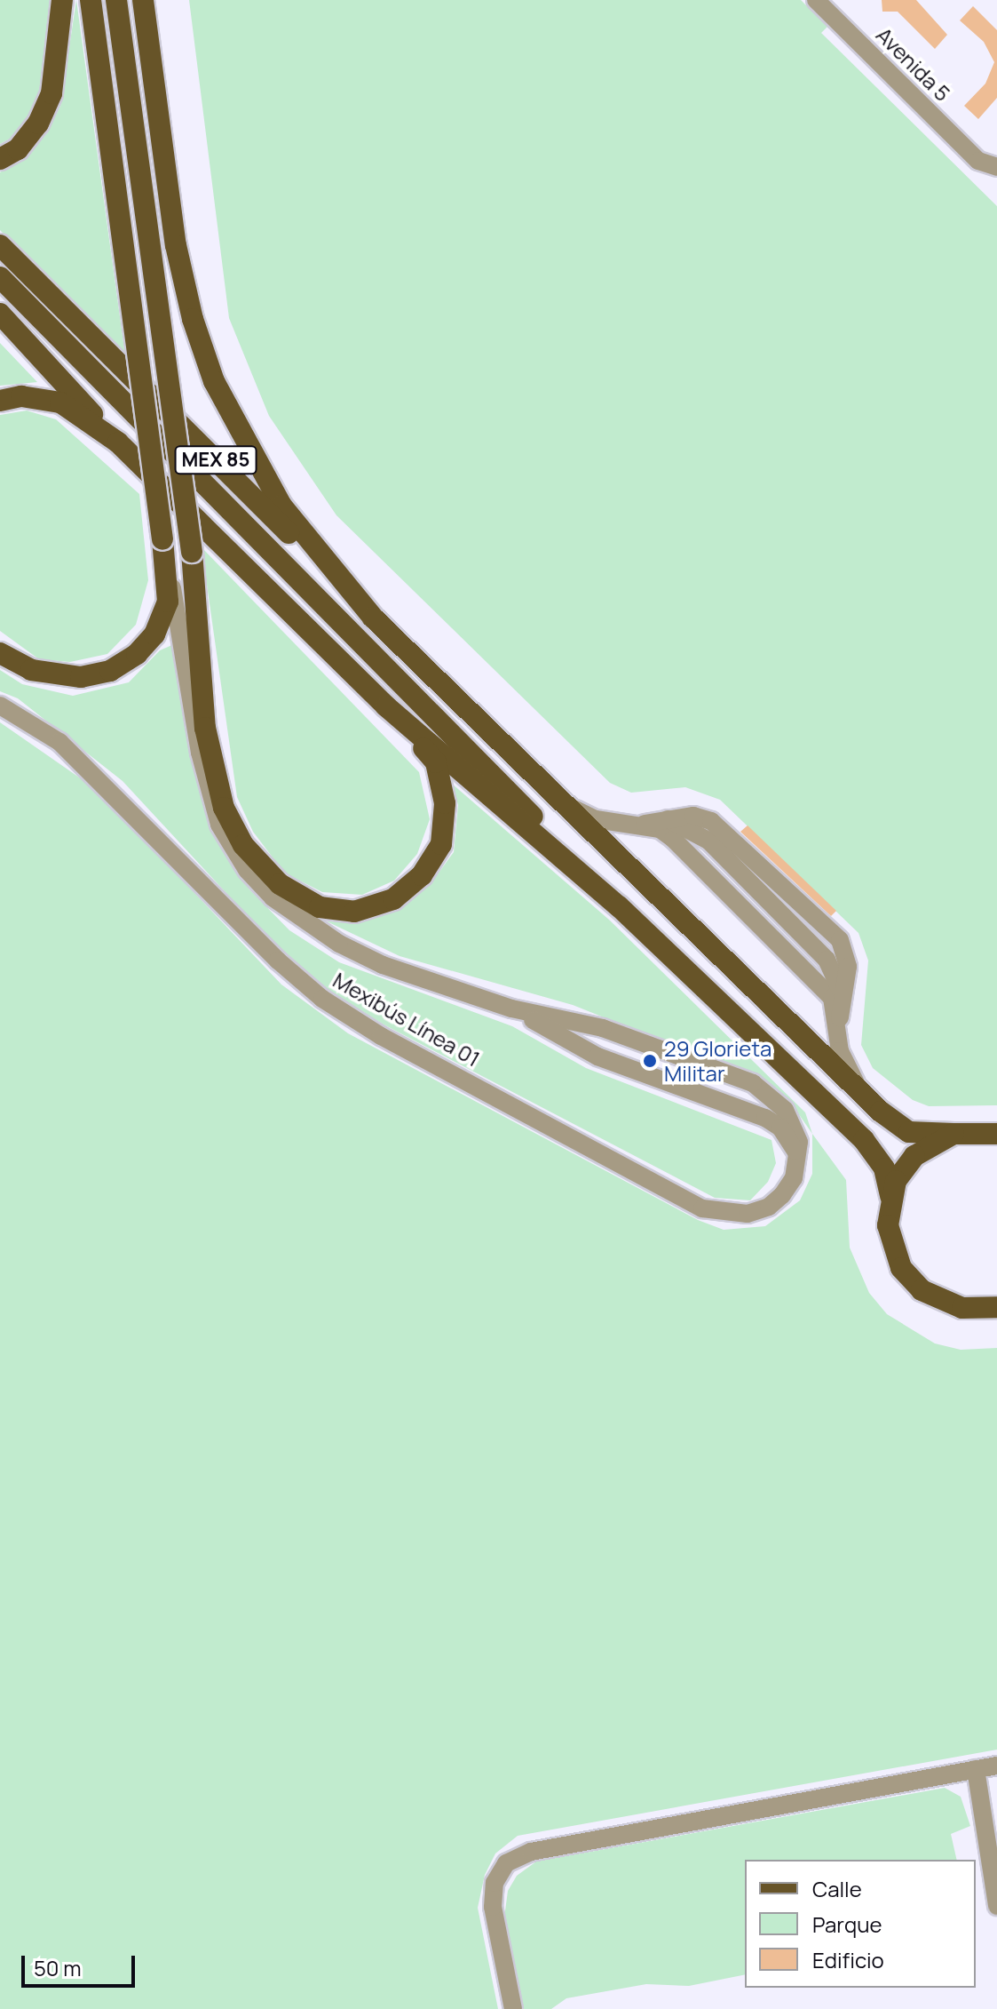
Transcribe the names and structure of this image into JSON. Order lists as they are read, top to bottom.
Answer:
{
  "streets": {
    "main road": ["MEX 85"],
    "street": ["Avenida 5", "Mexibús Línea 01"]
  },
  "places": ["29 Glorieta Militar"],
  "legend": ["Calle", "Parque", "Edificio"],
  "scale_bar": "50 m"
}
